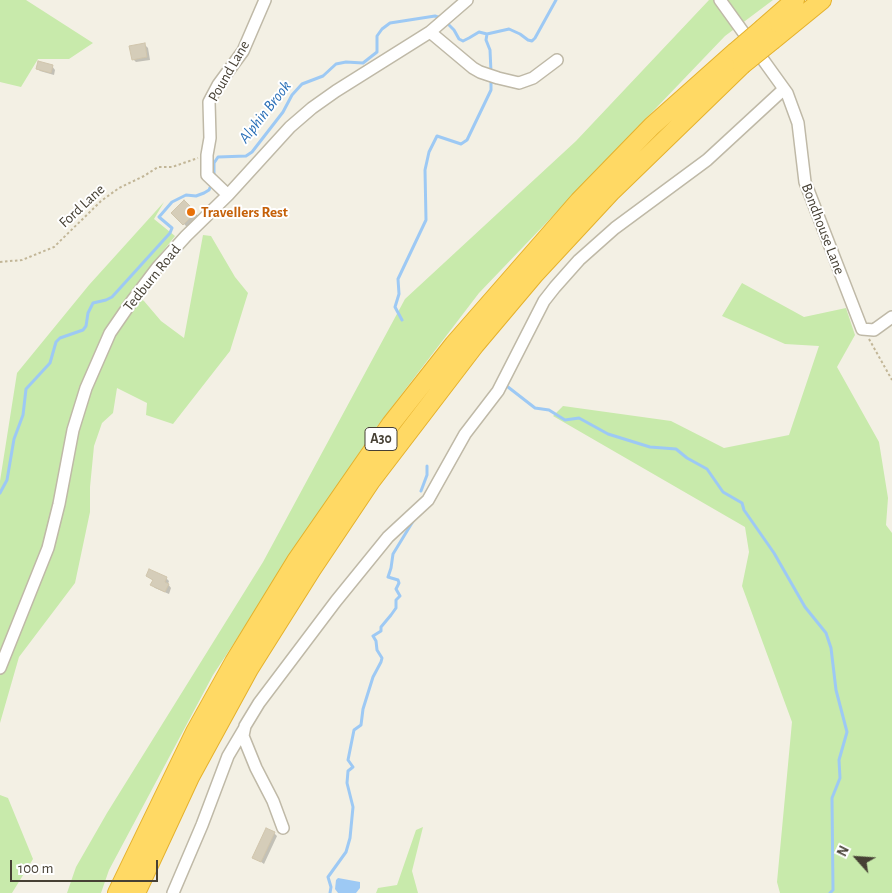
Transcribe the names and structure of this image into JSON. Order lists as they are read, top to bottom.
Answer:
{
  "streets": {
    "highway": ["A30"],
    "street": ["Pound Lane", "Bondhouse Lane", "Tedburn Road"],
    "path": ["Ford Lane"]
  },
  "crossings": [
    ["Pound Lane", "Ford Lane"],
    ["Pound Lane", "Tedburn Road"]
  ],
  "water": ["Alphin Brook"],
  "places": ["Travellers Rest"],
  "scale_bar": "100 m",
  "north": "top left"
}
